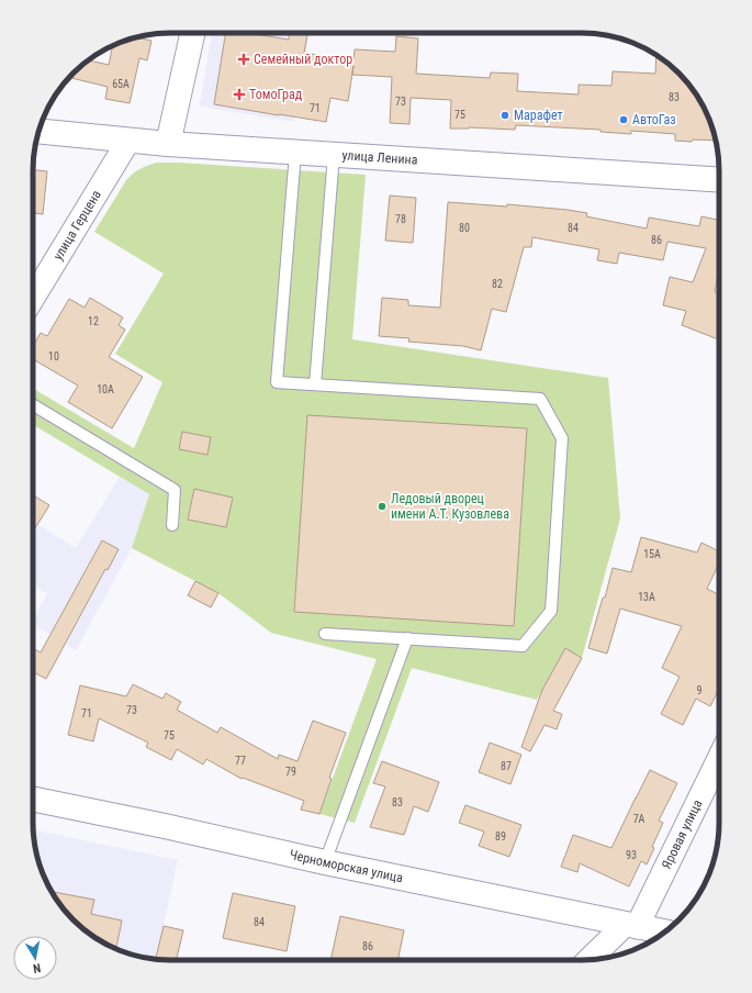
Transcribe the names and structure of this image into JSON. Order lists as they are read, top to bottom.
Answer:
{
  "streets": {
    "street": [
      "улица Ленина",
      "улица Герцена",
      "Яровая улица",
      "Черноморская улица"
    ]
  },
  "crossings": [
    ["улица Ленина", "улица Герцена"],
    ["Яровая улица", "Черноморская улица"]
  ],
  "places": {
    "health": ["Семейный доктор", "ТомоГрад"],
    "other": ["Марафет", "АвтоГаз", "Ледовый дворец имени А.Т. Кузовлева"]
  },
  "house_numbers": [
    "65А",
    "83",
    "73",
    "71",
    "75",
    "78",
    "80",
    "84",
    "86",
    "82",
    "12",
    "10",
    "10А",
    "15А",
    "13А",
    "9",
    "73",
    "71",
    "75",
    "77",
    "87",
    "79",
    "83",
    "7А",
    "89",
    "93",
    "84",
    "86"
  ],
  "north": "bottom"
}
